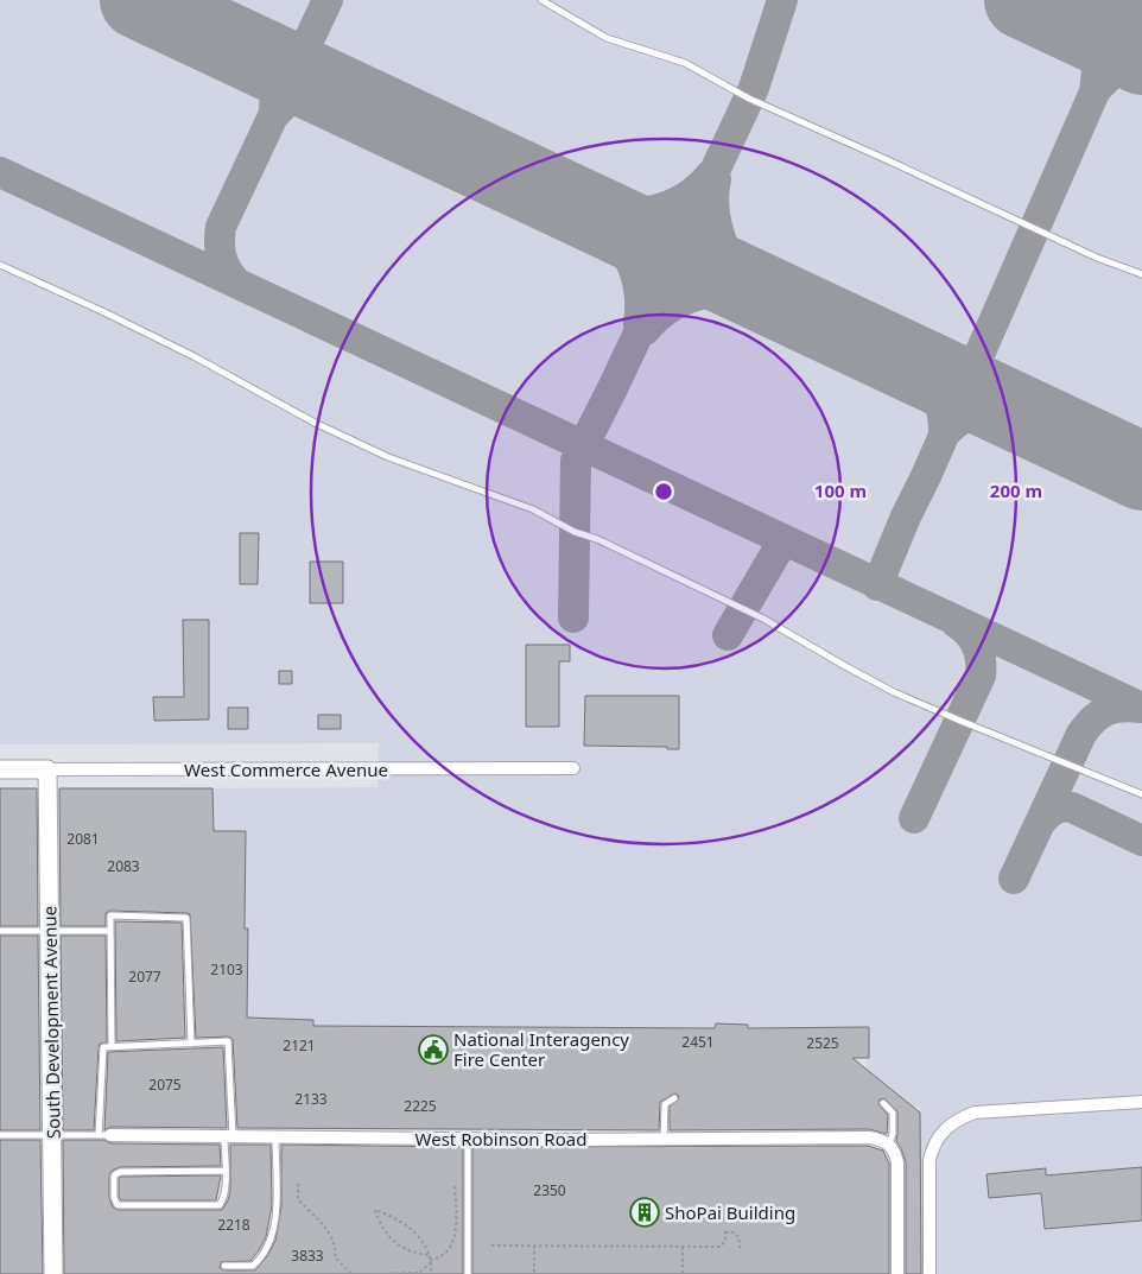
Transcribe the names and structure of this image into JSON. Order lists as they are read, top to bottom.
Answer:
{
  "streets": {
    "street": ["West Commerce Avenue", "South Development Avenue", "West Robinson Road"]
  },
  "crossings": [
    ["West Commerce Avenue", "South Development Avenue"]
  ],
  "places": {
    "public building": ["National Interagency Fire Center"],
    "building": ["ShoPai Building"]
  },
  "house_numbers": [
    "2081",
    "2083",
    "2103",
    "2077",
    "2451",
    "2525",
    "2121",
    "2075",
    "2133",
    "2225",
    "2350",
    "2218",
    "3833"
  ],
  "rings": ["100 m", "200 m"]
}
